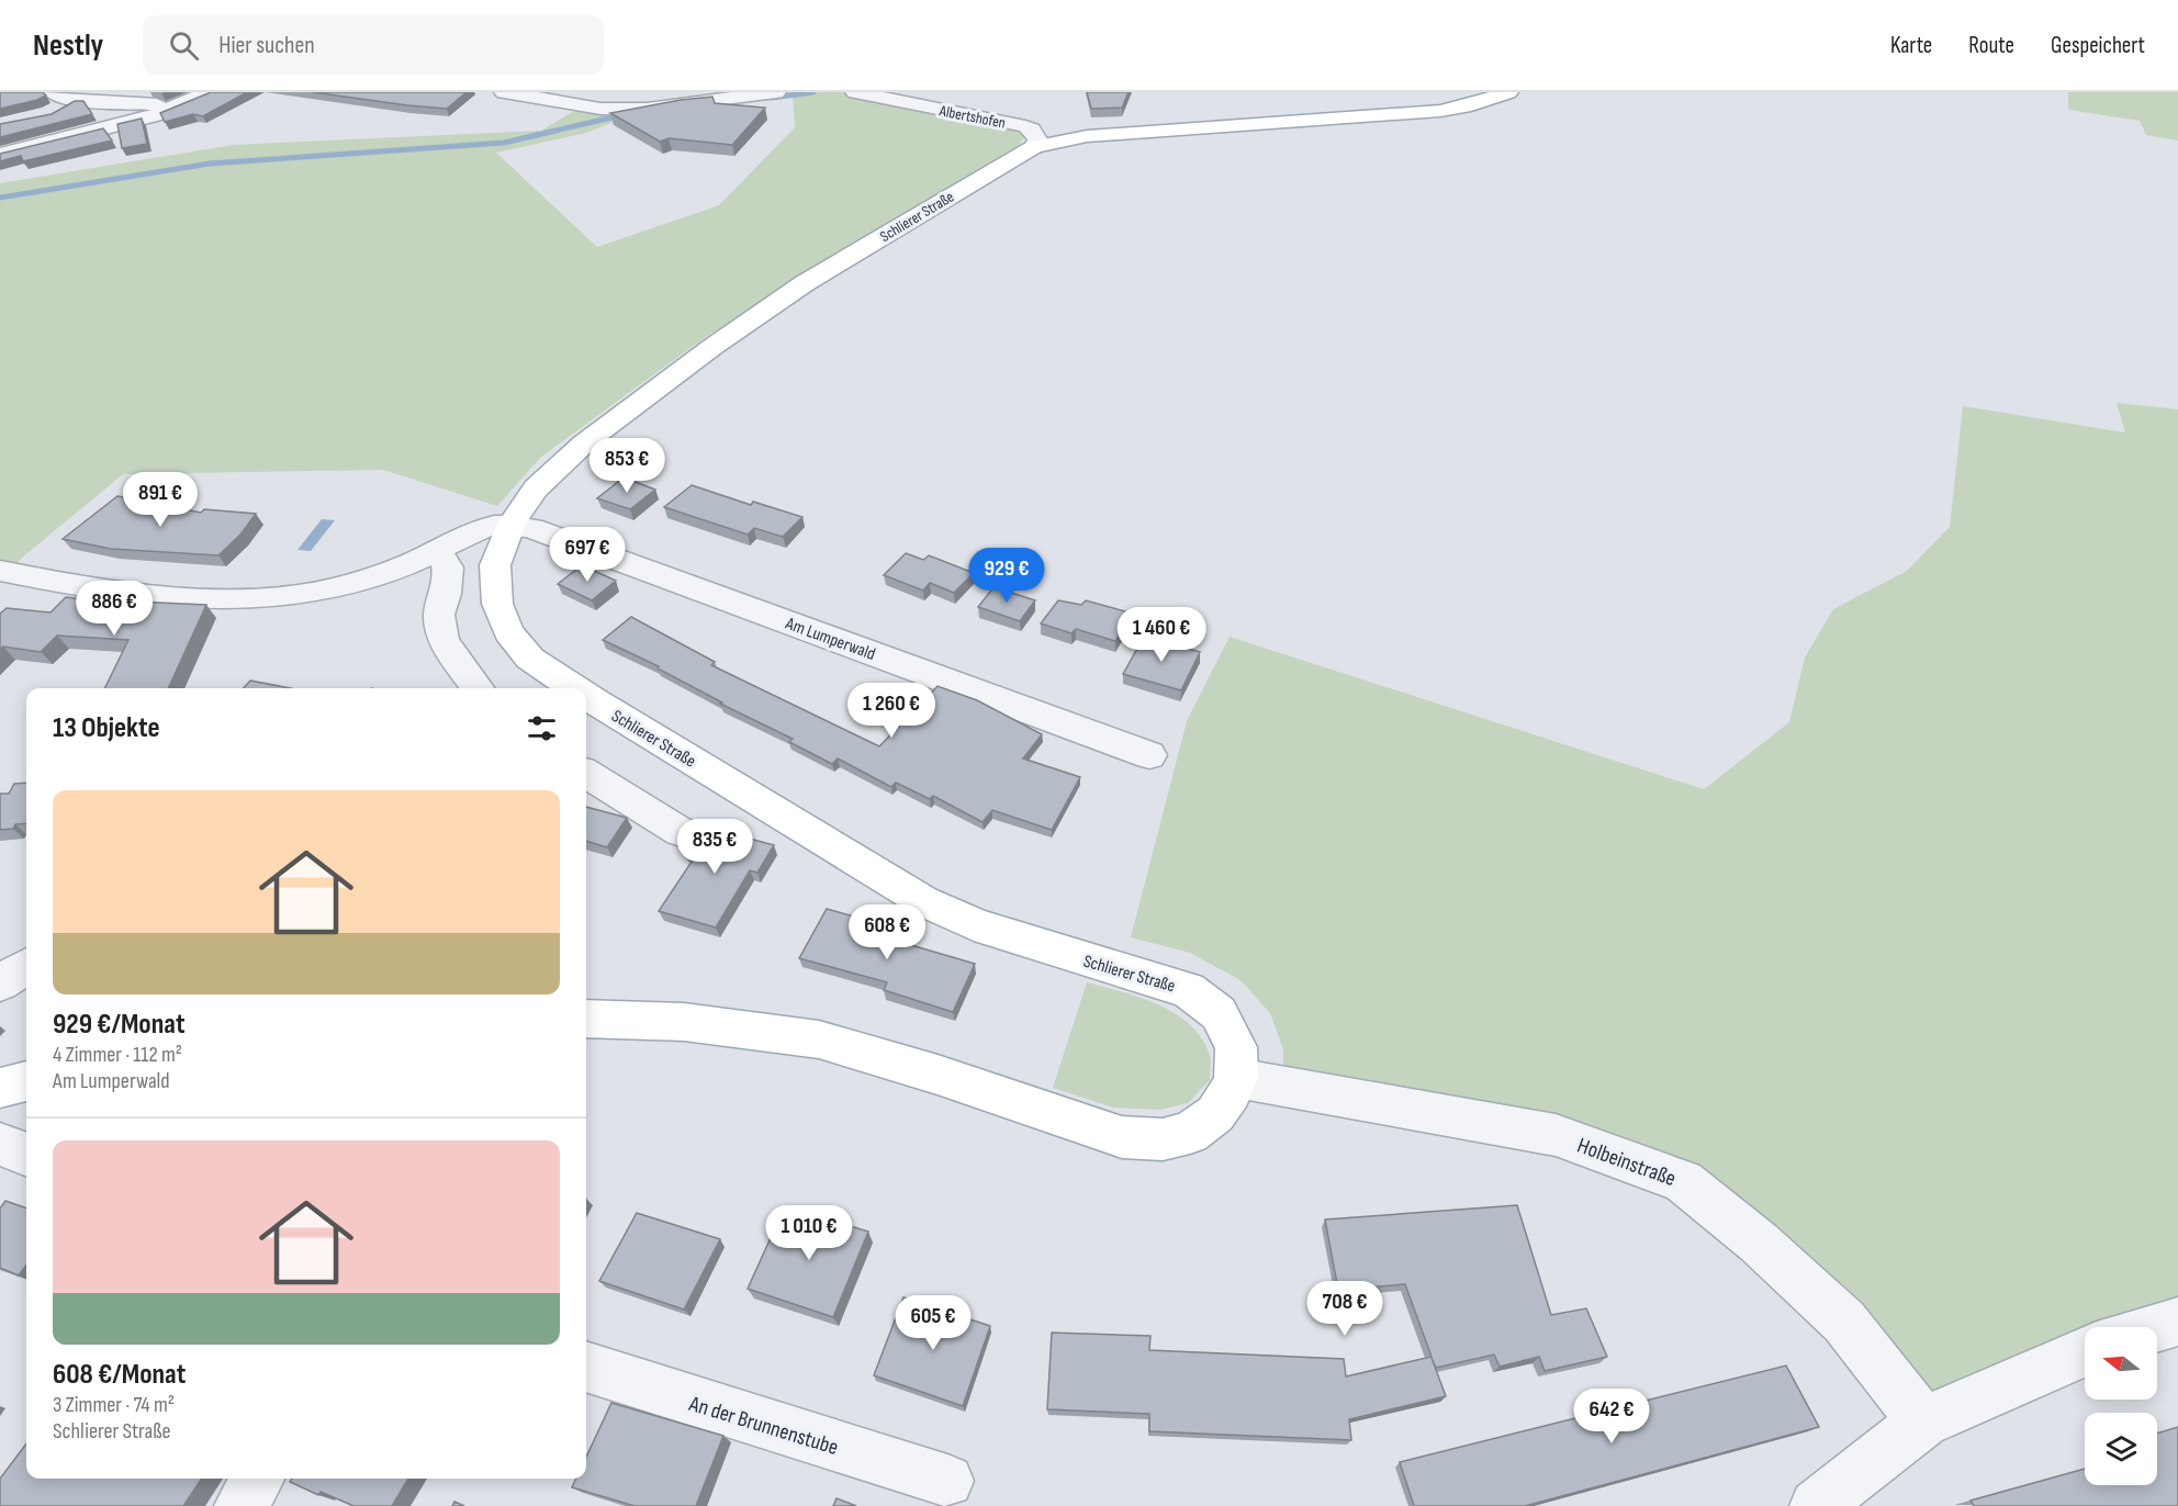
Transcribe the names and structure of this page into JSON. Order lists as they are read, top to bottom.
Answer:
{
  "streets": {
    "main road": ["Schlierer Straße"],
    "street": [
      "Albertshofen",
      "Am Lumperwald",
      "Holbeinstraße",
      "An der Brunnenstube"
    ]
  },
  "crossings": [
    ["Albertshofen", "Schlierer Straße"],
    ["Schlierer Straße", "Am Lumperwald"],
    ["Schlierer Straße", "Holbeinstraße"]
  ],
  "north": "left",
  "page": {
    "header": "Nestly",
    "search": "Hier suchen",
    "nav": ["Karte", "Route", "Gespeichert"],
    "price": [
      "853 €",
      "891 €",
      "697 €",
      "929 €",
      "886 €",
      "1 460 €",
      "1 260 €",
      "835 €",
      "608 €",
      "1 010 €",
      "708 €",
      "605 €",
      "642 €"
    ],
    "heading": "13 Objekte",
    "list": [
      {
        "name": "929 €/Monat",
        "note": "4 Zimmer · 112 m² · Am Lumperwald"
      },
      {
        "name": "608 €/Monat",
        "note": "3 Zimmer · 74 m² · Schlierer Straße"
      }
    ]
  }
}
